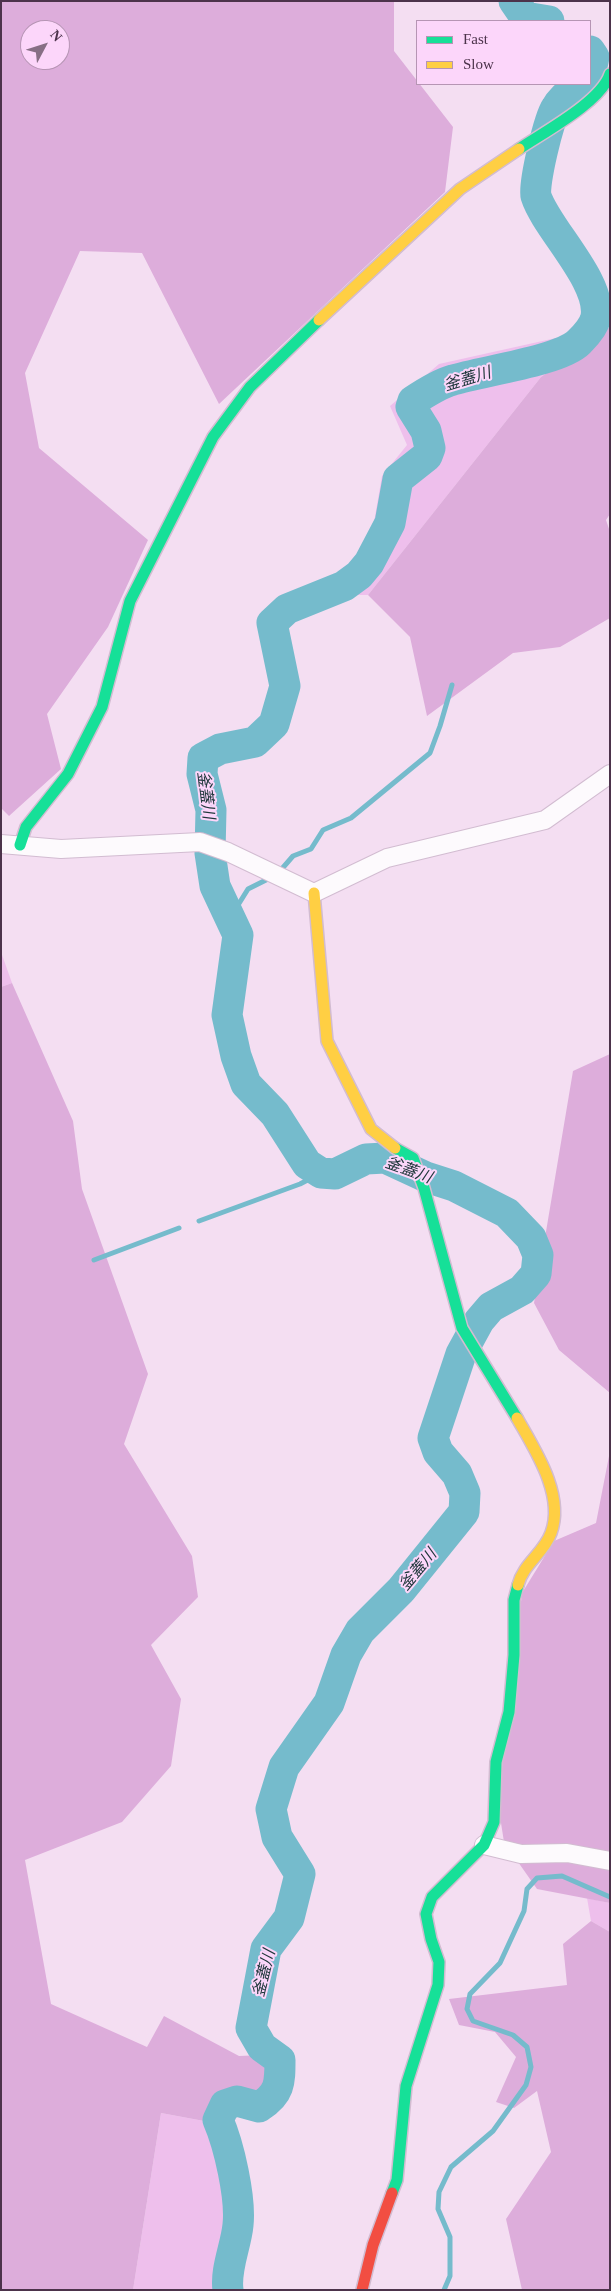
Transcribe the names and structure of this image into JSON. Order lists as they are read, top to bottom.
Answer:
{
  "water": ["釜蓋川"],
  "legend": ["Fast", "Slow"],
  "north": "top right"
}
